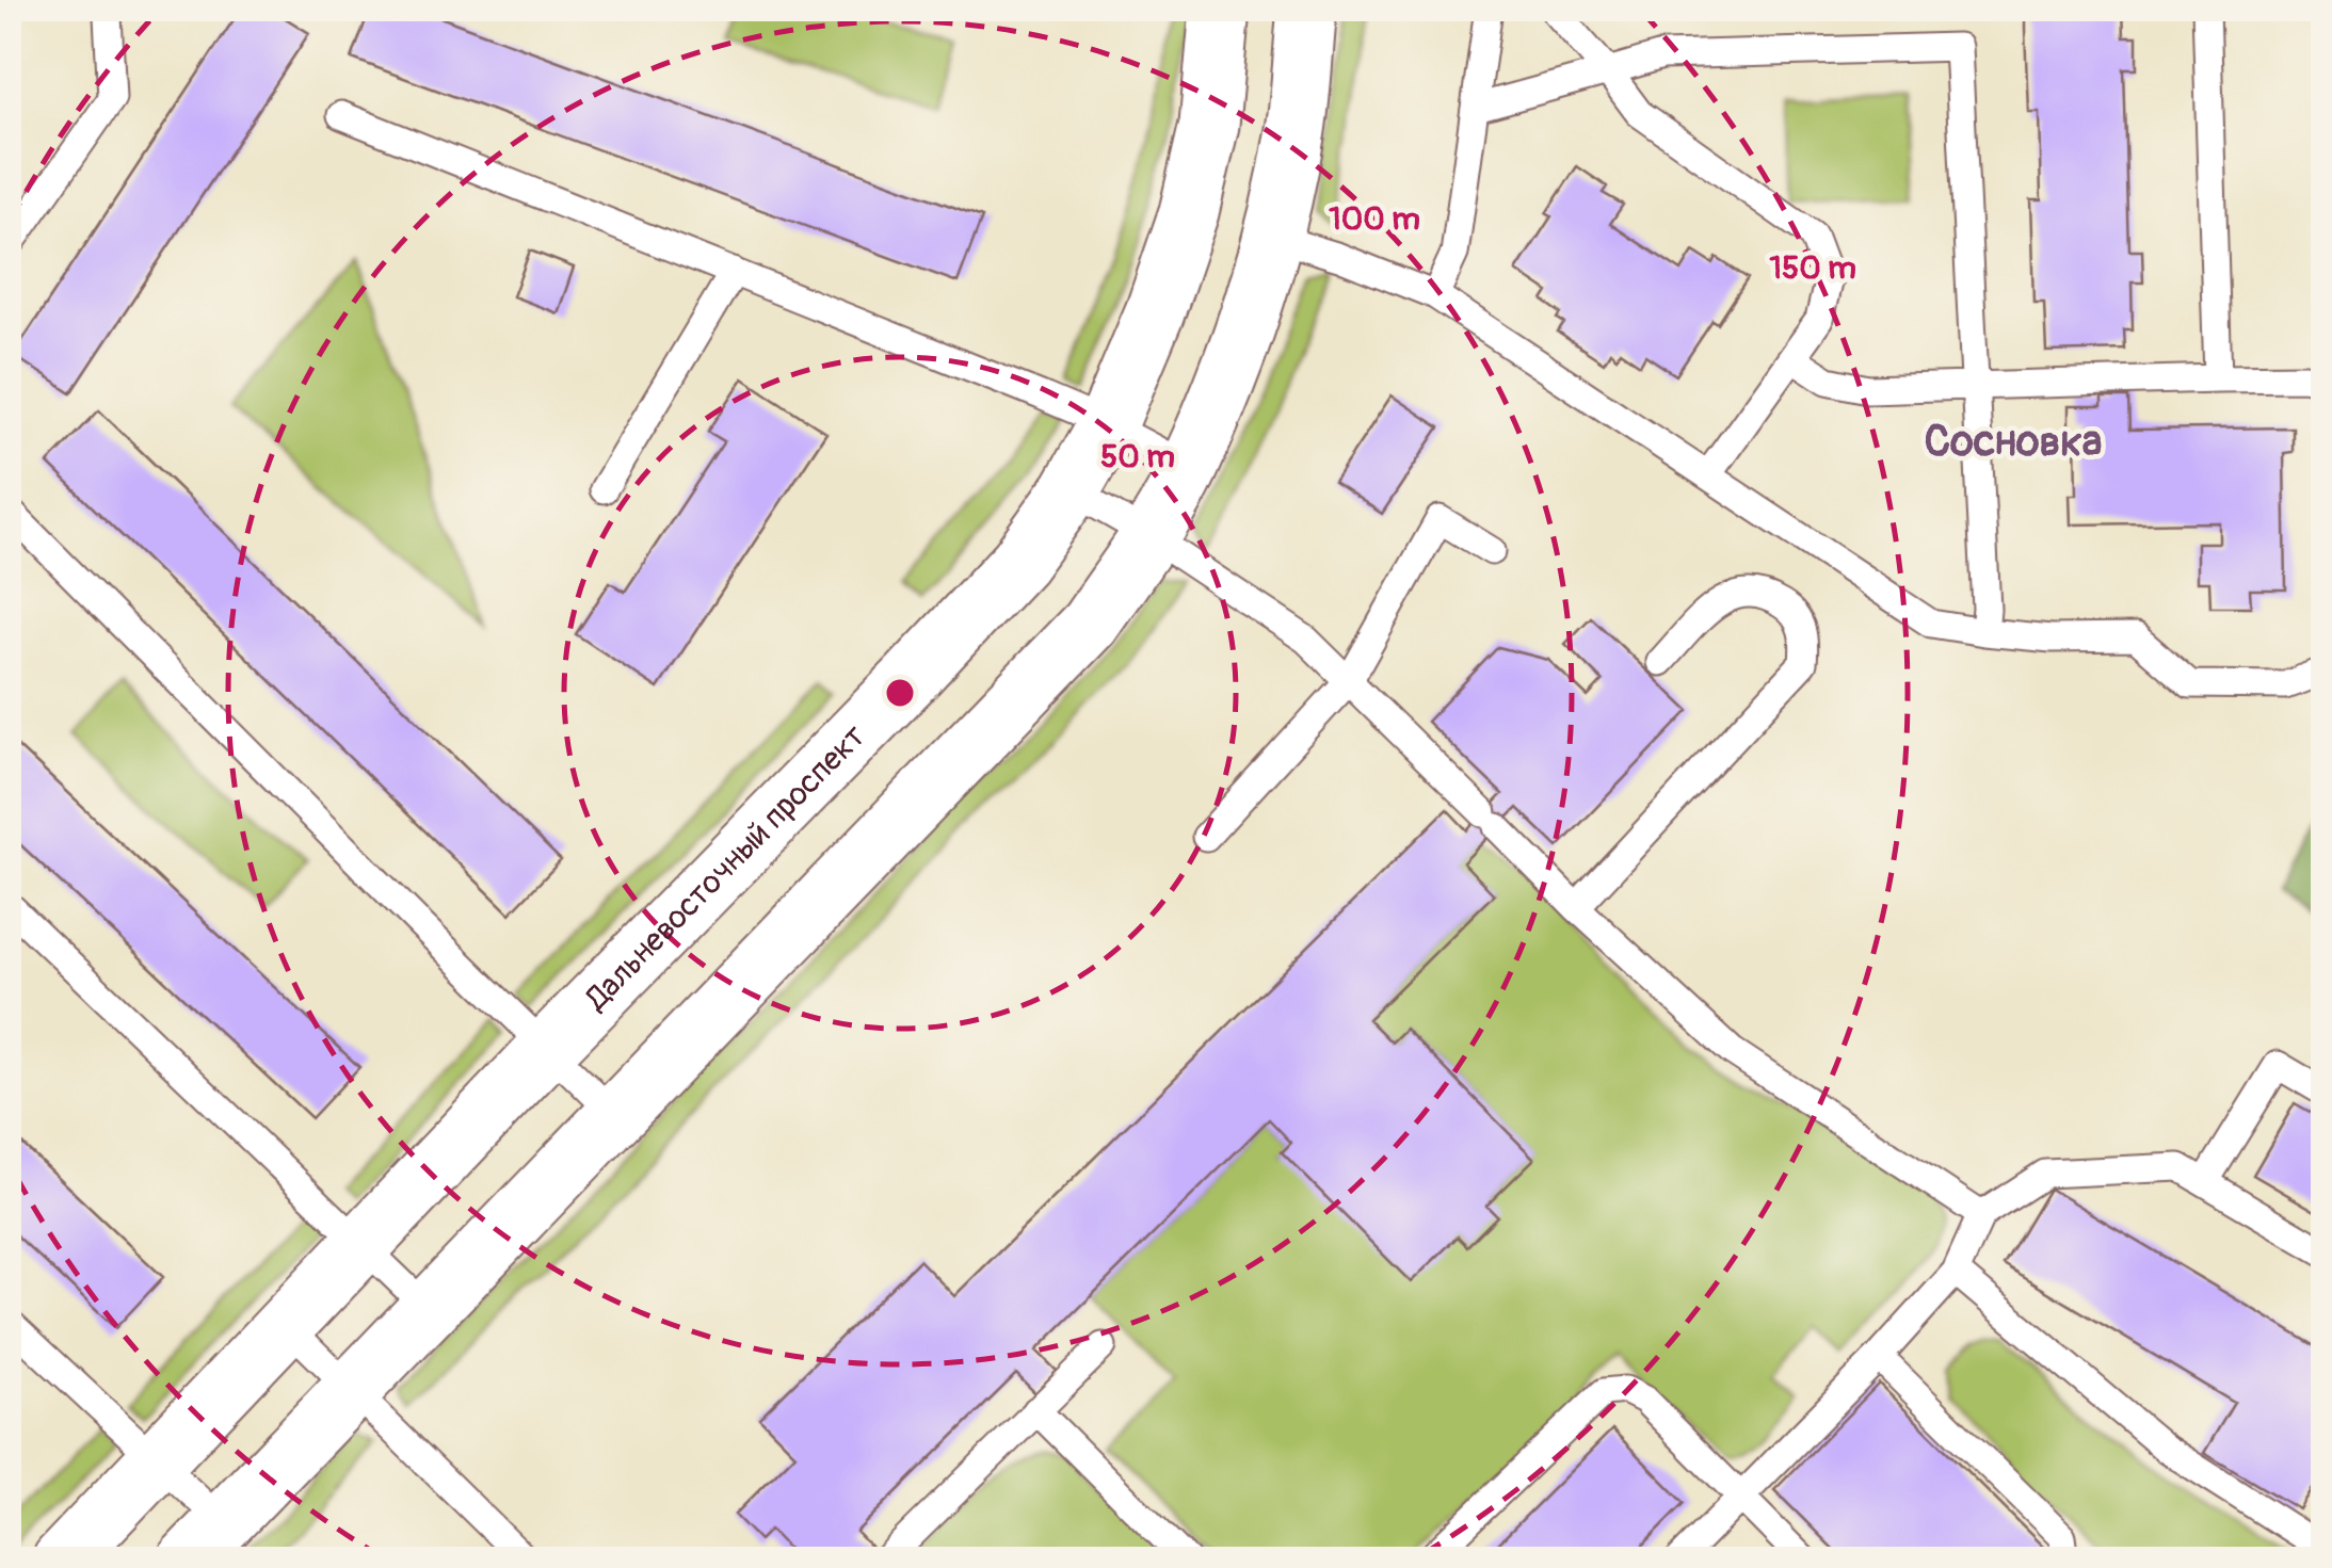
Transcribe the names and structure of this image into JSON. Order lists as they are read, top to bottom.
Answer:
{
  "streets": {
    "street": ["Дальневосточный проспект"]
  },
  "districts": ["Сосновка"],
  "rings": ["100 m", "150 m", "50 m"]
}
